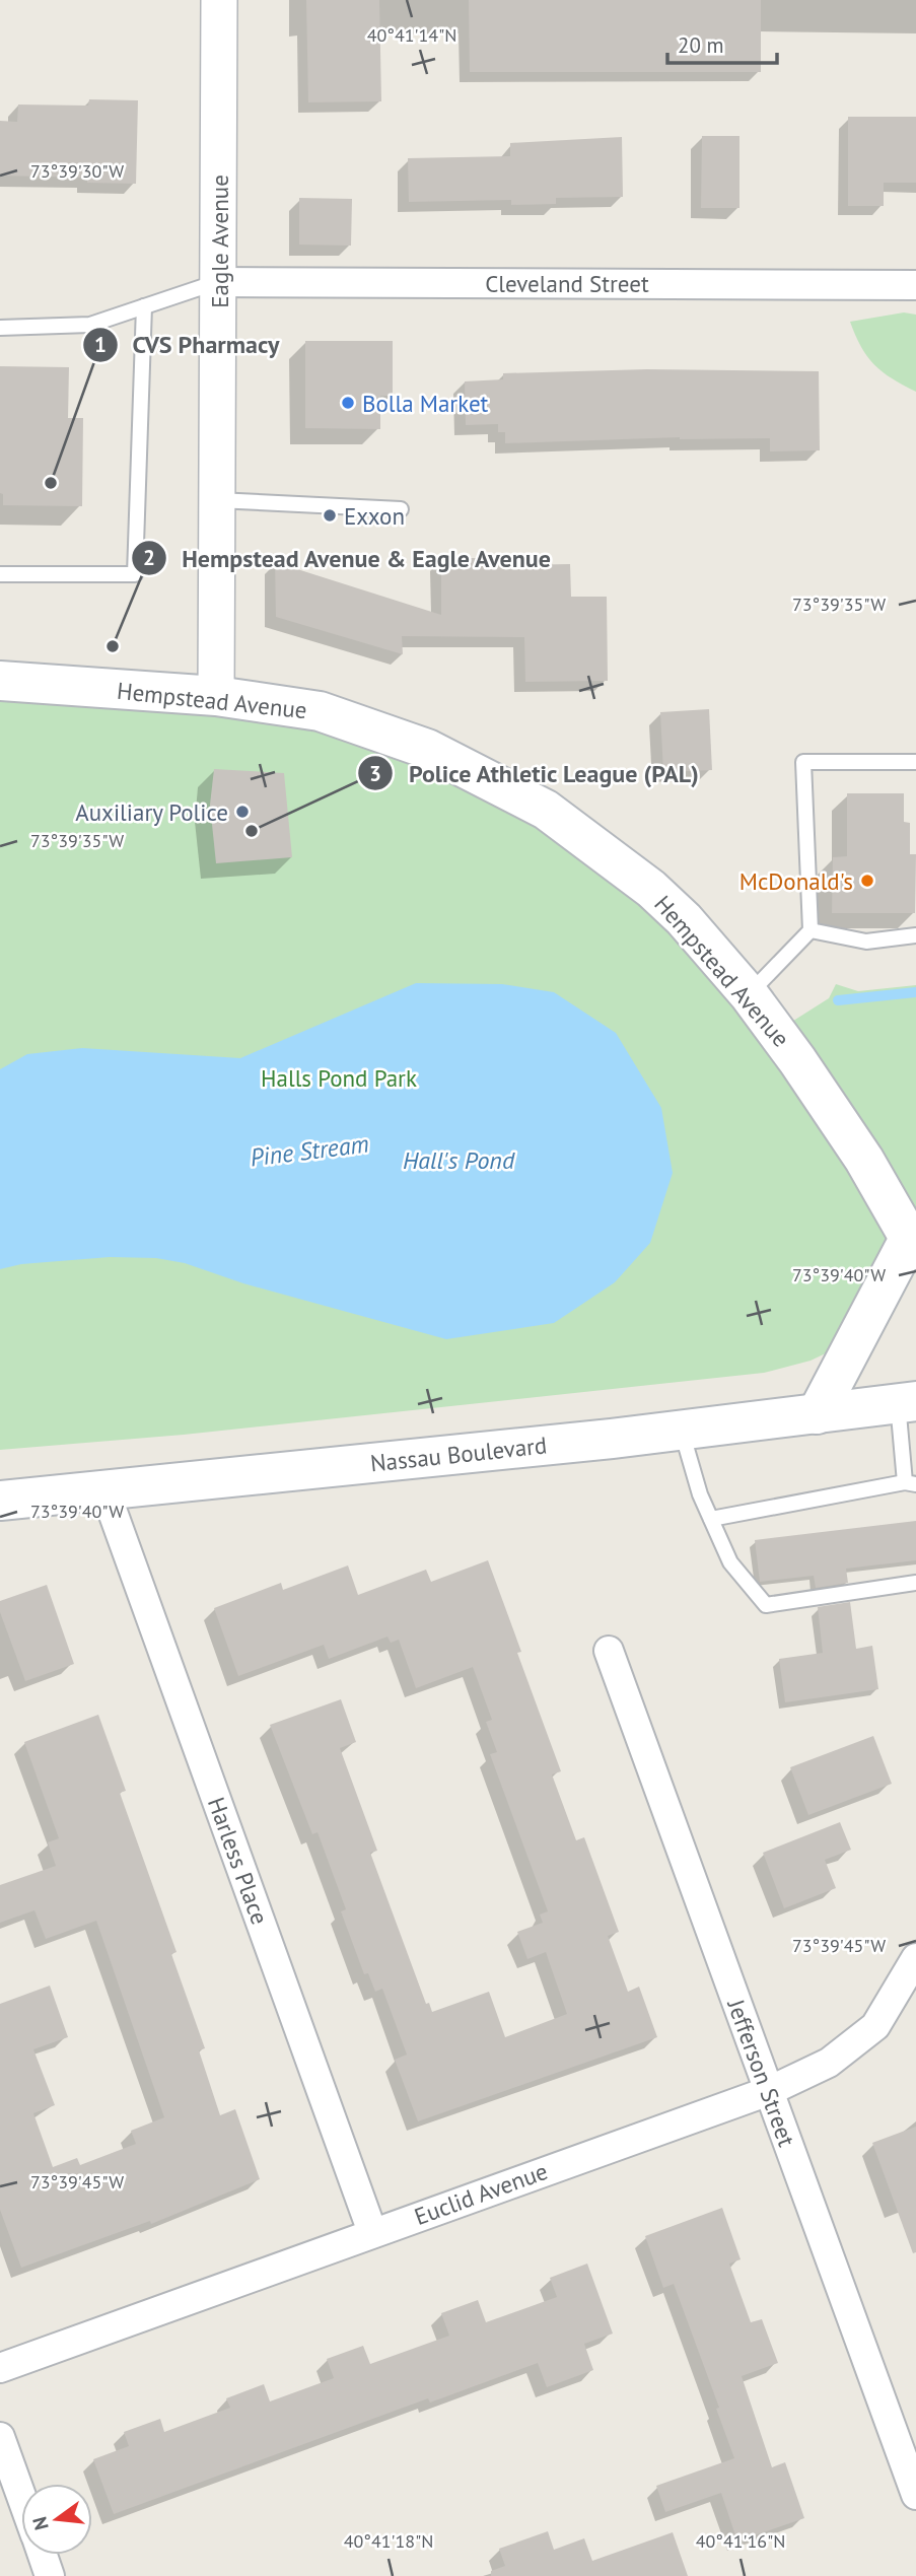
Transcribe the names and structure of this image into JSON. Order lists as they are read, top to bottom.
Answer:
{
  "streets": {
    "main road": ["Hempstead Avenue", "Nassau Boulevard"],
    "street": [
      "Eagle Avenue",
      "Cleveland Street",
      "Harless Place",
      "Jefferson Street",
      "Euclid Avenue"
    ]
  },
  "crossings": [
    ["Eagle Avenue", "Cleveland Street"],
    ["Eagle Avenue", "Hempstead Avenue"],
    ["Nassau Boulevard", "Harless Place"],
    ["Harless Place", "Euclid Avenue"],
    ["Jefferson Street", "Euclid Avenue"]
  ],
  "water": ["Pine Stream", "Hall's Pond"],
  "parks": ["Halls Pond Park"],
  "places": [
    "Bolla Market",
    "CVS Pharmacy",
    "Exxon",
    "Hempstead Avenue & Eagle Avenue",
    "Auxiliary Police",
    "Police Athletic League (PAL)",
    "McDonald's"
  ],
  "scale_bar": "20 m",
  "north": "left",
  "coordinates": [
    "40°41'14\"N",
    "73°39'30\"W",
    "73°39'35\"W",
    "73°39'40\"W",
    "73°39'45\"W",
    "40°41'18\"N",
    "40°41'16\"N"
  ]
}
